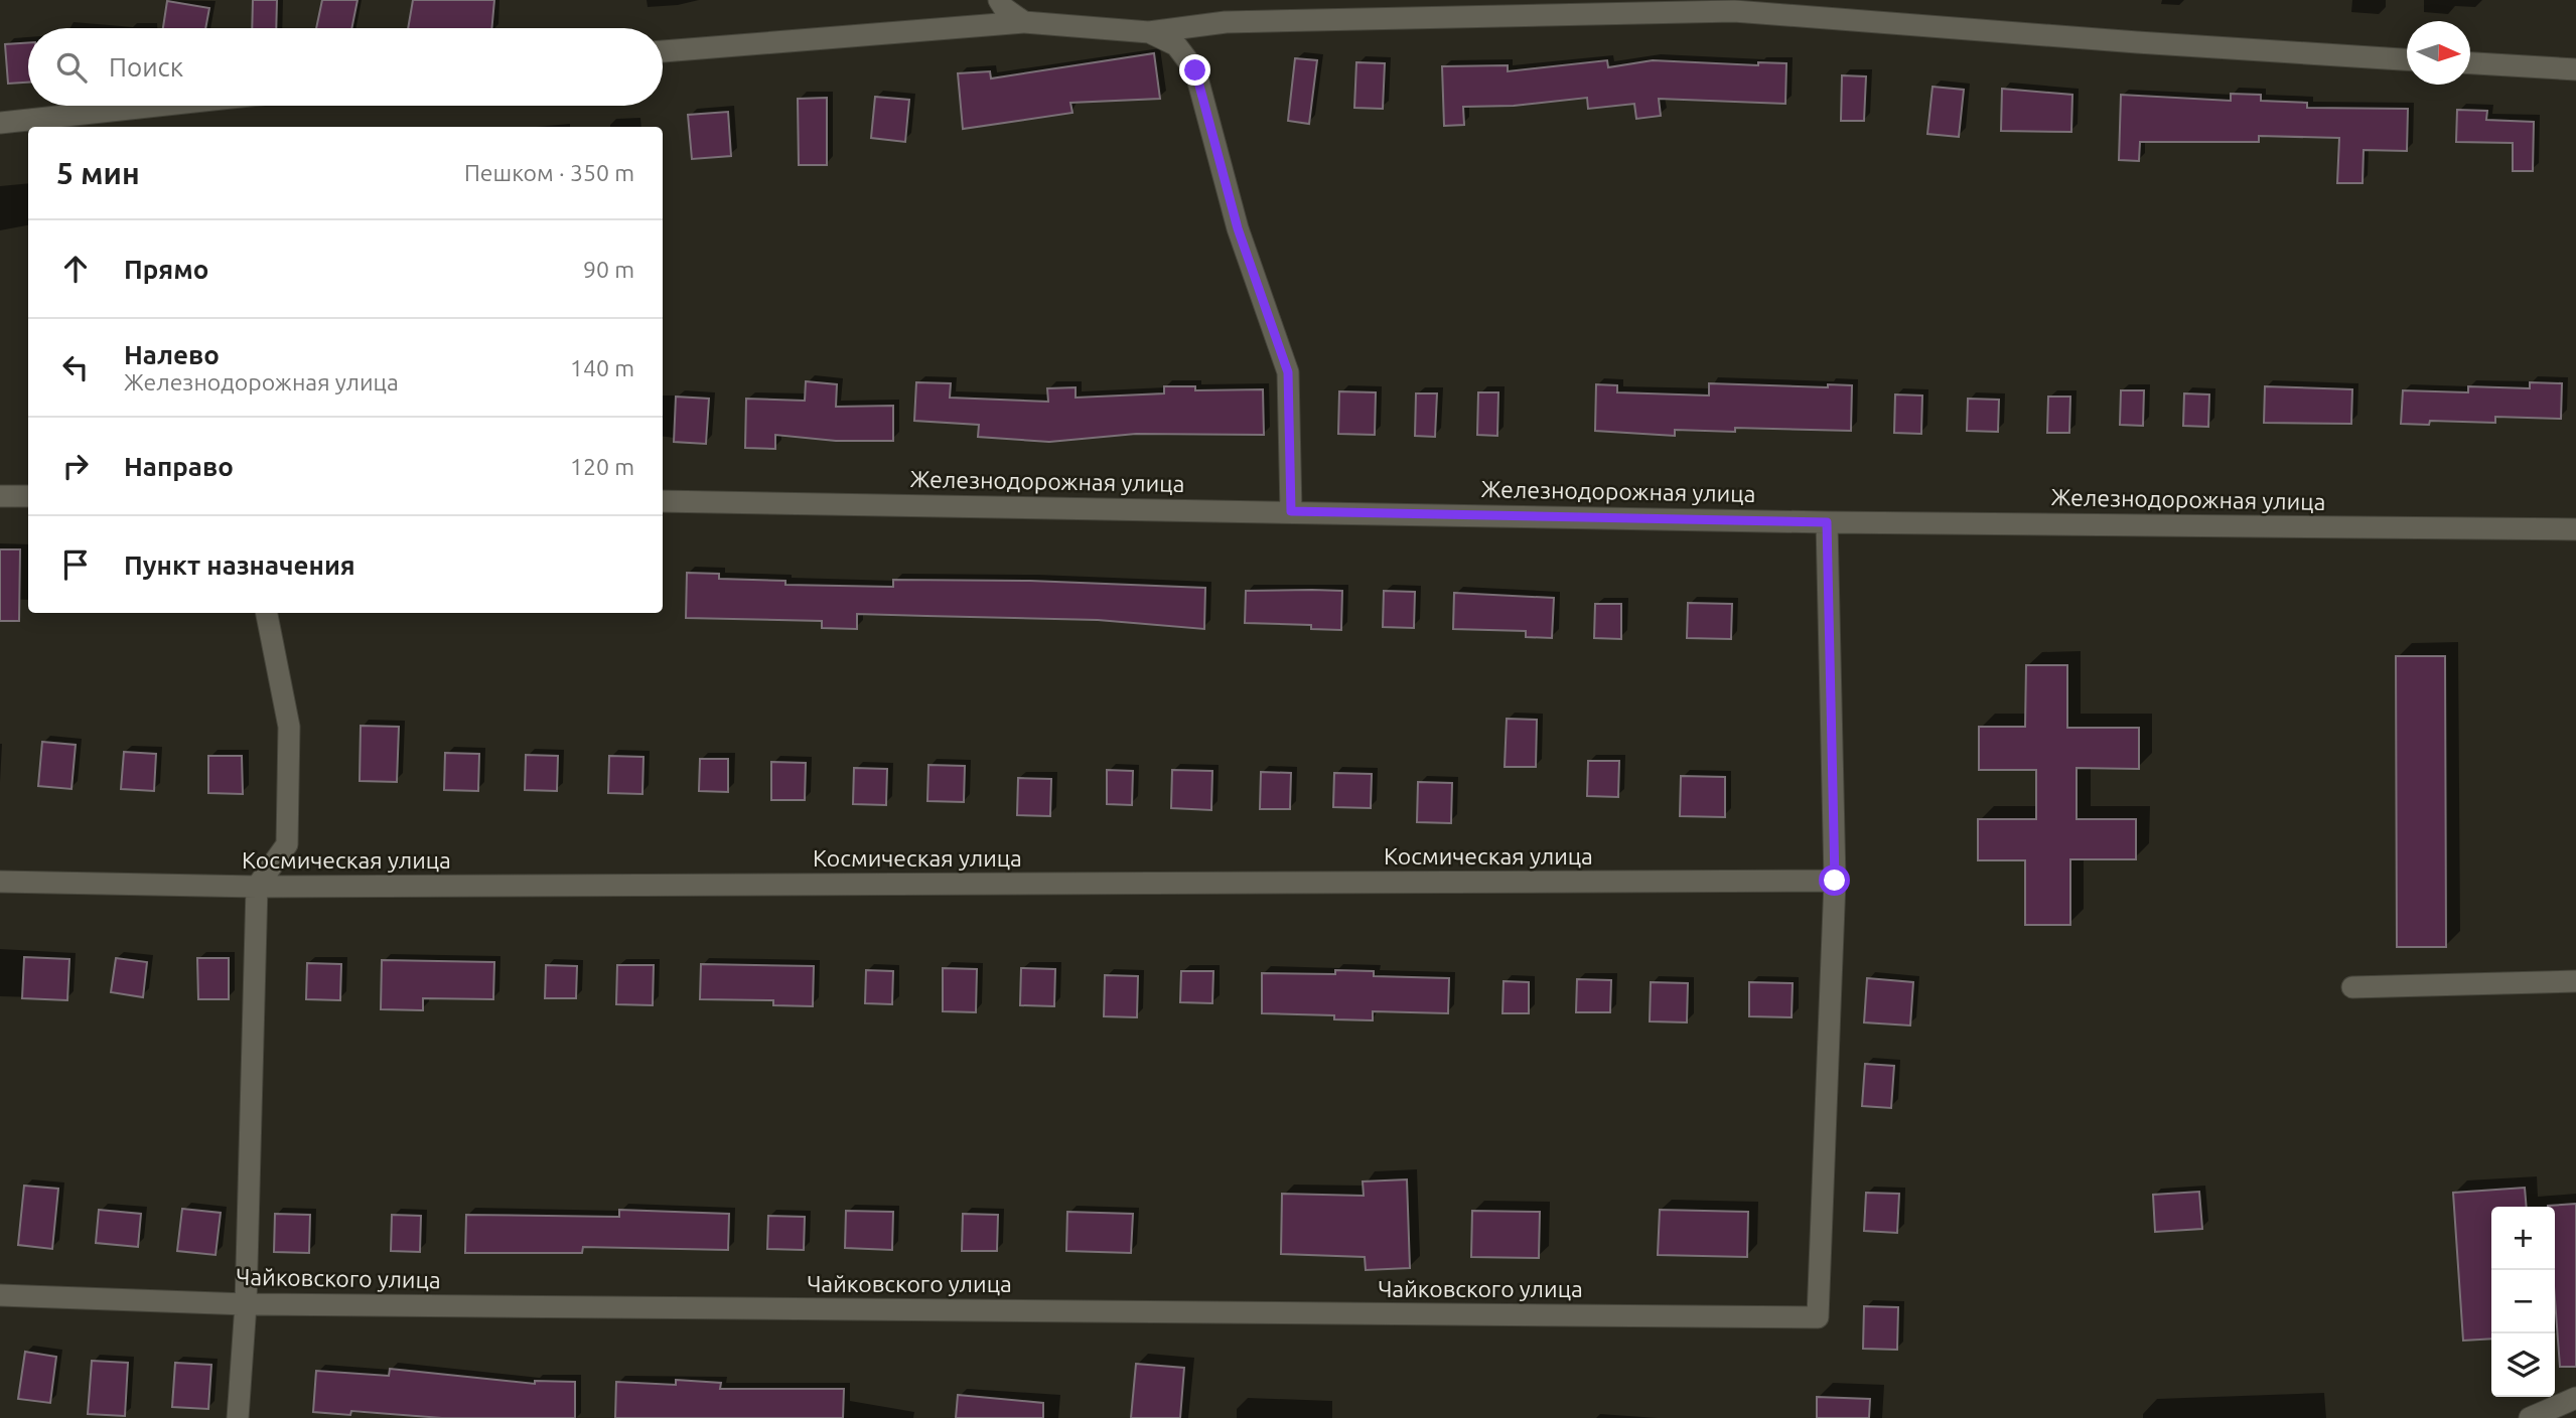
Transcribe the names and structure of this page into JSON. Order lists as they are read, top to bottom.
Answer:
{
  "streets": {
    "street": ["Железнодорожная улица", "Космическая улица", "Чайковского улица"]
  },
  "crossings": [
    ["Космическая улица", "Чайковского улица"]
  ],
  "north": "right",
  "page": {
    "search": "Поиск",
    "heading": ["5 мин", "Пешком · 350 m"],
    "list": [
      ["Прямо", "90 m"],
      ["Налево", "Железнодорожная улица", "140 m"],
      ["Направо", "120 m"],
      "Пункт назначения"
    ],
    "map_buttons": ["+", "−"]
  }
}
